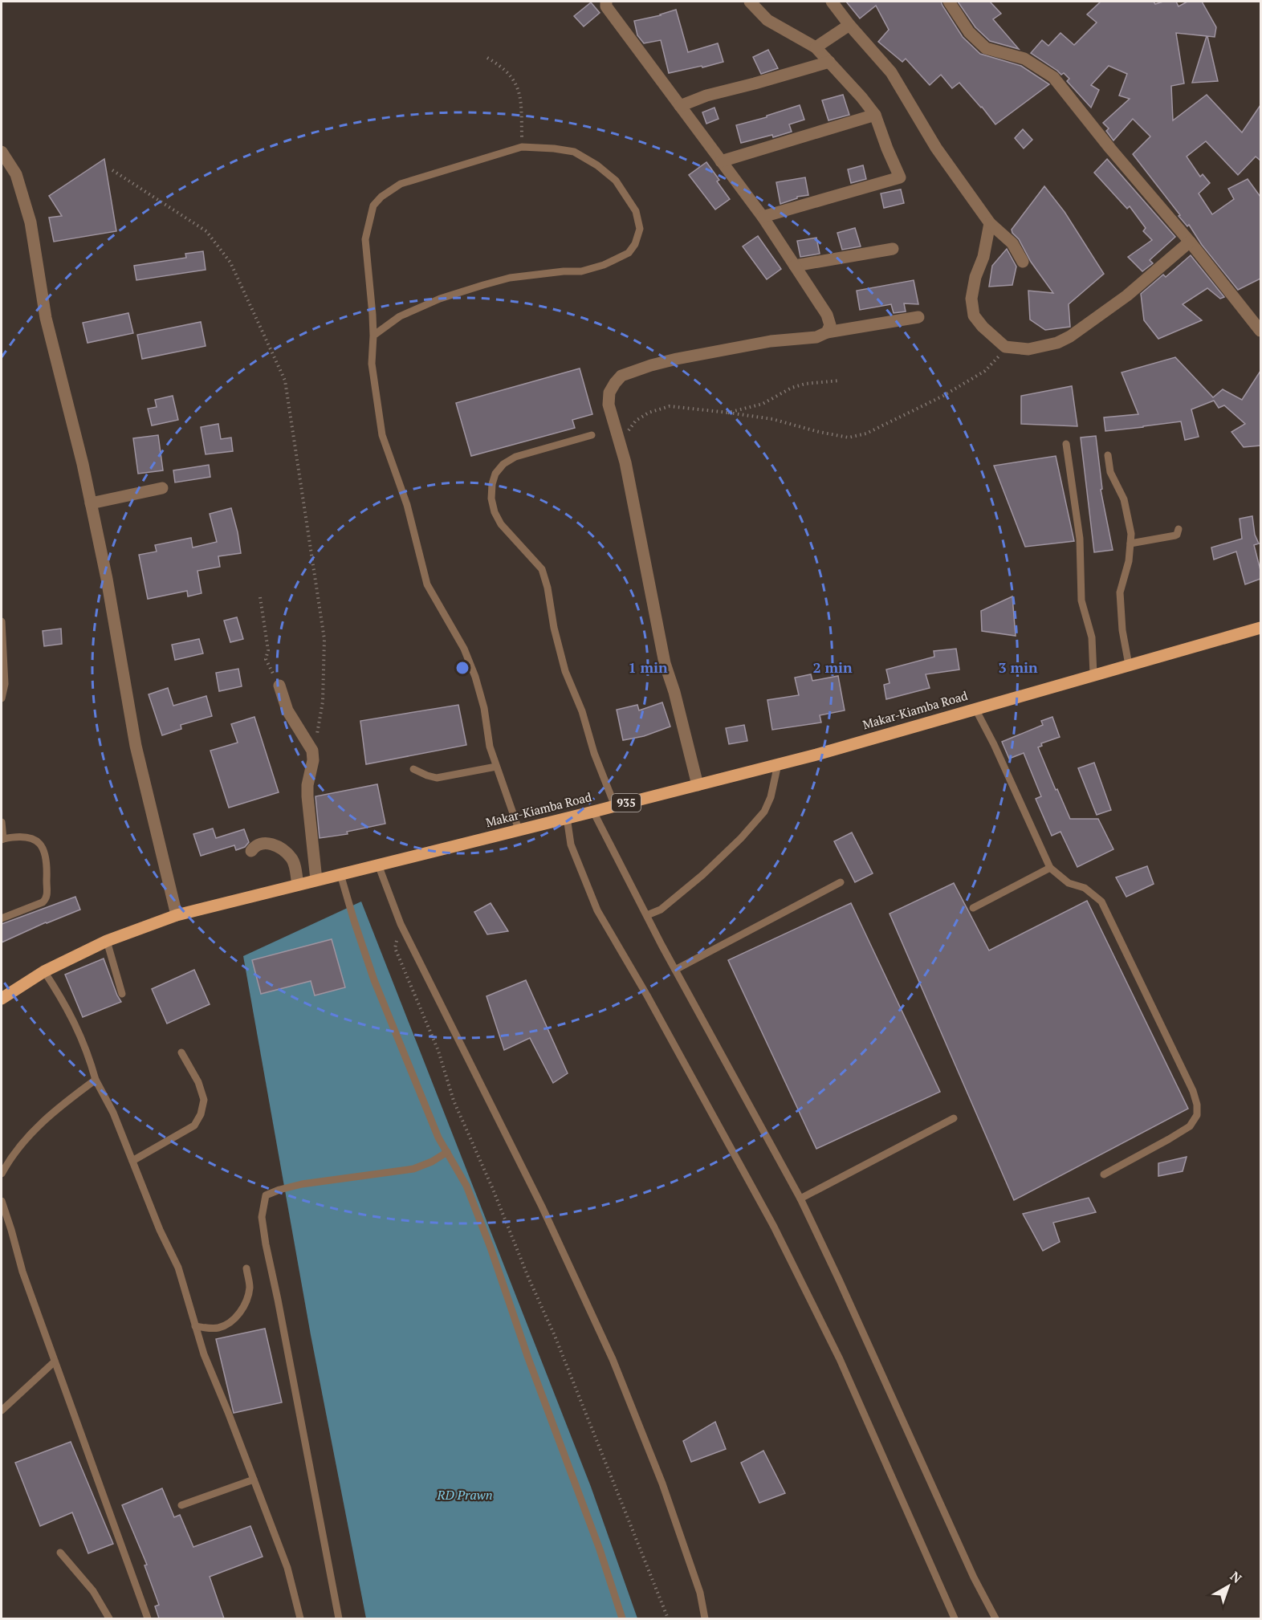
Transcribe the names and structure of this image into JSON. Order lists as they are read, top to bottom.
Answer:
{
  "streets": {
    "main road": ["Makar-Kiamba Road", "935"]
  },
  "water": ["RD Prawn"],
  "north": "top right",
  "rings": ["1 min", "2 min", "3 min"]
}
